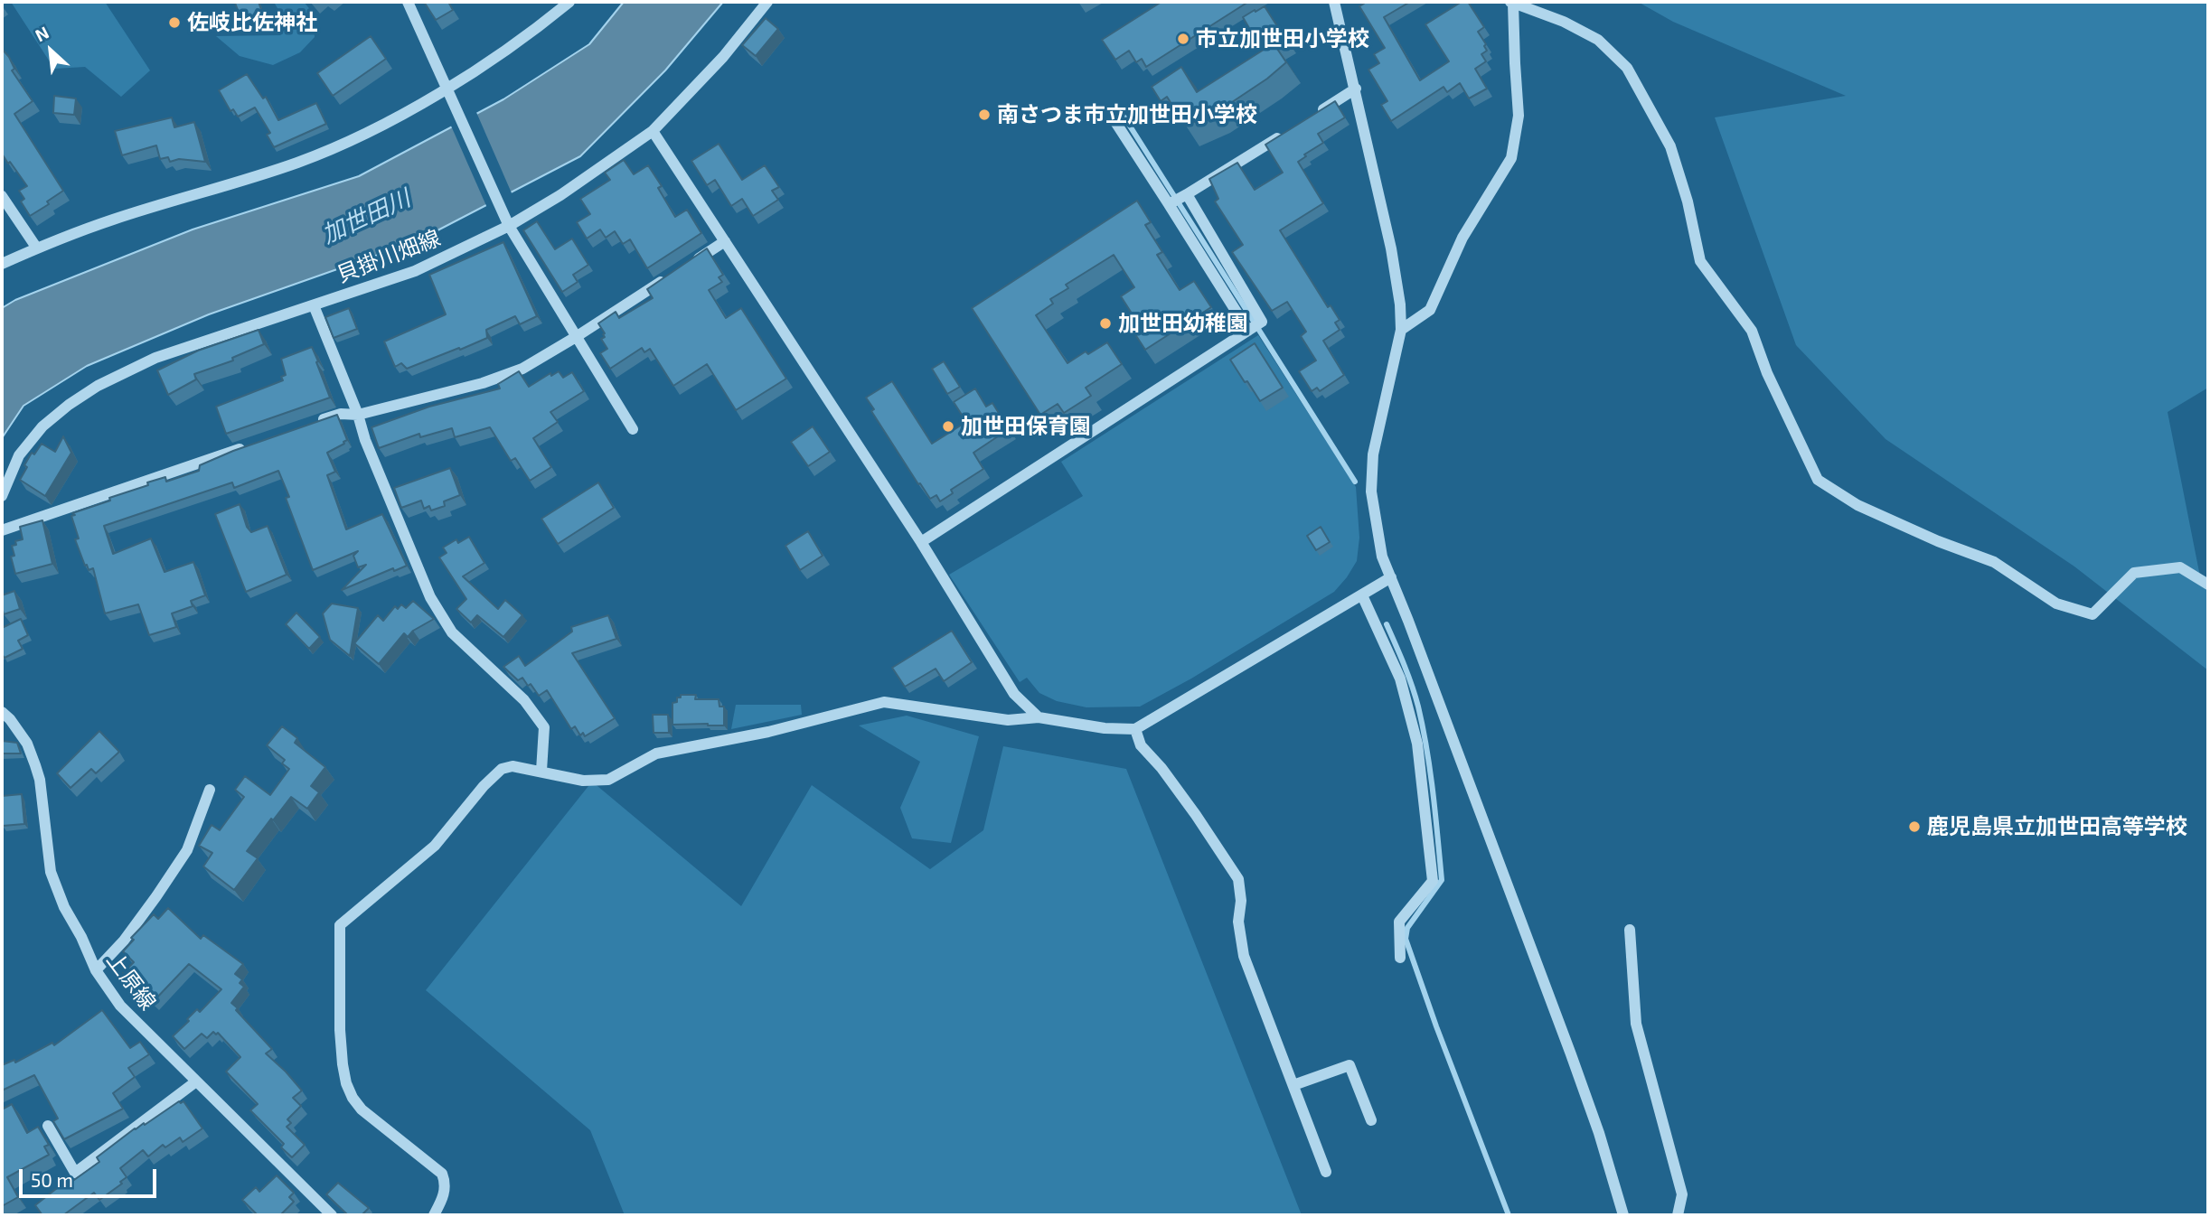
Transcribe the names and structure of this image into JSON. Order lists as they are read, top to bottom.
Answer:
{
  "streets": {
    "street": ["貝掛川畑線", "上原線"]
  },
  "water": ["加世田川"],
  "places": [
    "佐岐比佐神社",
    "市立加世田小学校",
    "南さつま市立加世田小学校",
    "加世田幼稚園",
    "加世田保育園",
    "鹿児島県立加世田高等学校"
  ],
  "scale_bar": "50 m",
  "north": "top left"
}
